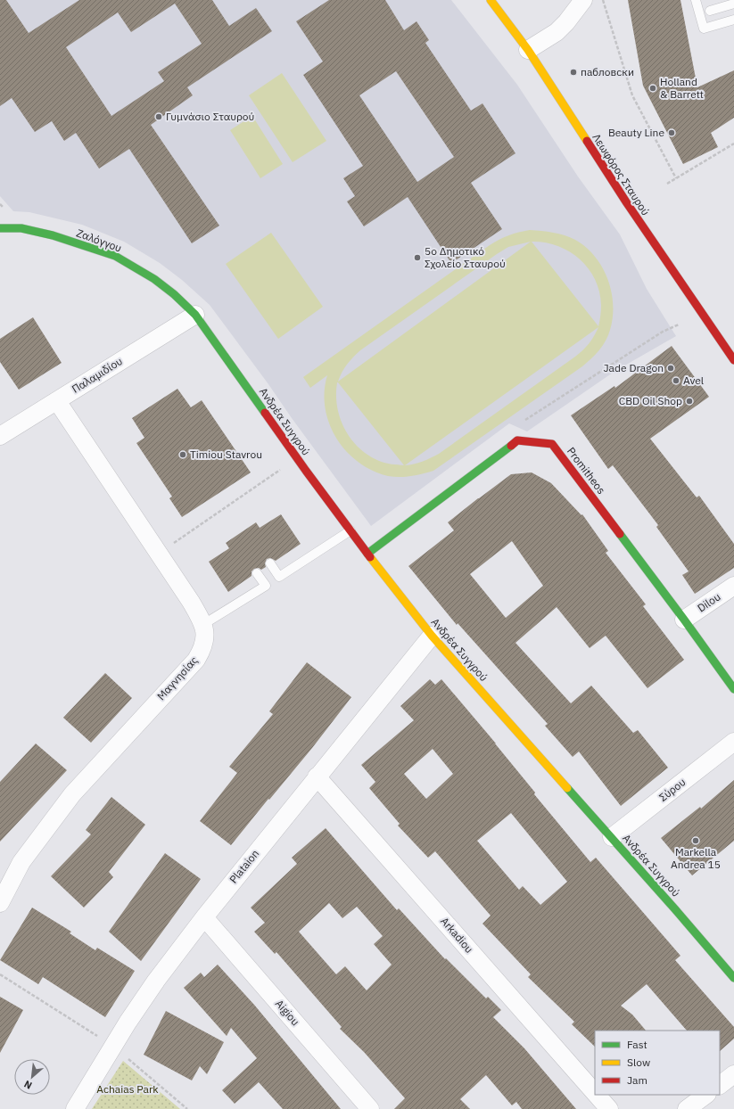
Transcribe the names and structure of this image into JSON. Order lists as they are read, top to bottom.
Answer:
{
  "streets": {
    "street": [
      "Λεωφόρος Σταυρού",
      "Ζαλόγγου",
      "Παλαμιδίου",
      "Ανδρέα Συγγρού",
      "Promitheos",
      "Dilou",
      "Μαγνησίας",
      "Σύρου",
      "Plataion",
      "Arkadiou",
      "Aigiou"
    ]
  },
  "crossings": [
    ["Ζαλόγγου", "Παλαμιδίου"],
    ["Ζαλόγγου", "Ανδρέα Συγγρού"],
    ["Παλαμιδίου", "Ανδρέα Συγγρού"],
    ["Παλαμιδίου", "Μαγνησίας"],
    ["Ανδρέα Συγγρού", "Σύρου"],
    ["Ανδρέα Συγγρού", "Plataion"],
    ["Promitheos", "Dilou"],
    ["Plataion", "Arkadiou"],
    ["Plataion", "Aigiou"]
  ],
  "parks": ["Achaias Park"],
  "places": [
    "пабловски",
    "Holland & Barrett",
    "Γυμνάσιο Σταυρού",
    "Beauty Line",
    "5ο Δημοτικό Σχολείο Σταυρού",
    "Jade Dragon",
    "Avel",
    "CBD Oil Shop",
    "Timiou Stavrou",
    "Markella Andrea 15"
  ],
  "legend": ["Fast", "Slow", "Jam"],
  "north": "bottom left"
}
